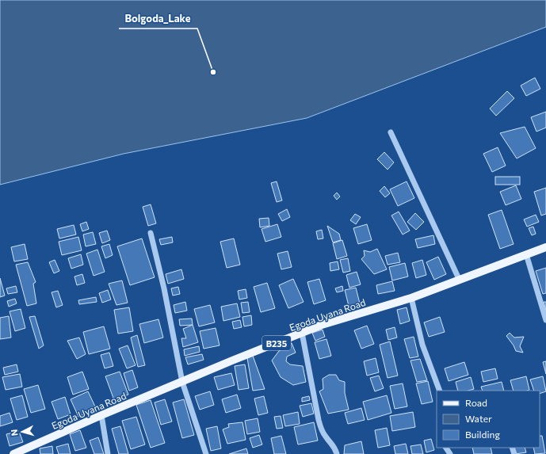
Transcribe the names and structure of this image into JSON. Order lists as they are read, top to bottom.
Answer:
{
  "streets": {
    "main road": ["Egoda Uyana Road", "B235"]
  },
  "places": ["Bolgoda_Lake"],
  "legend": ["Road", "Water", "Building"],
  "north": "left"
}
